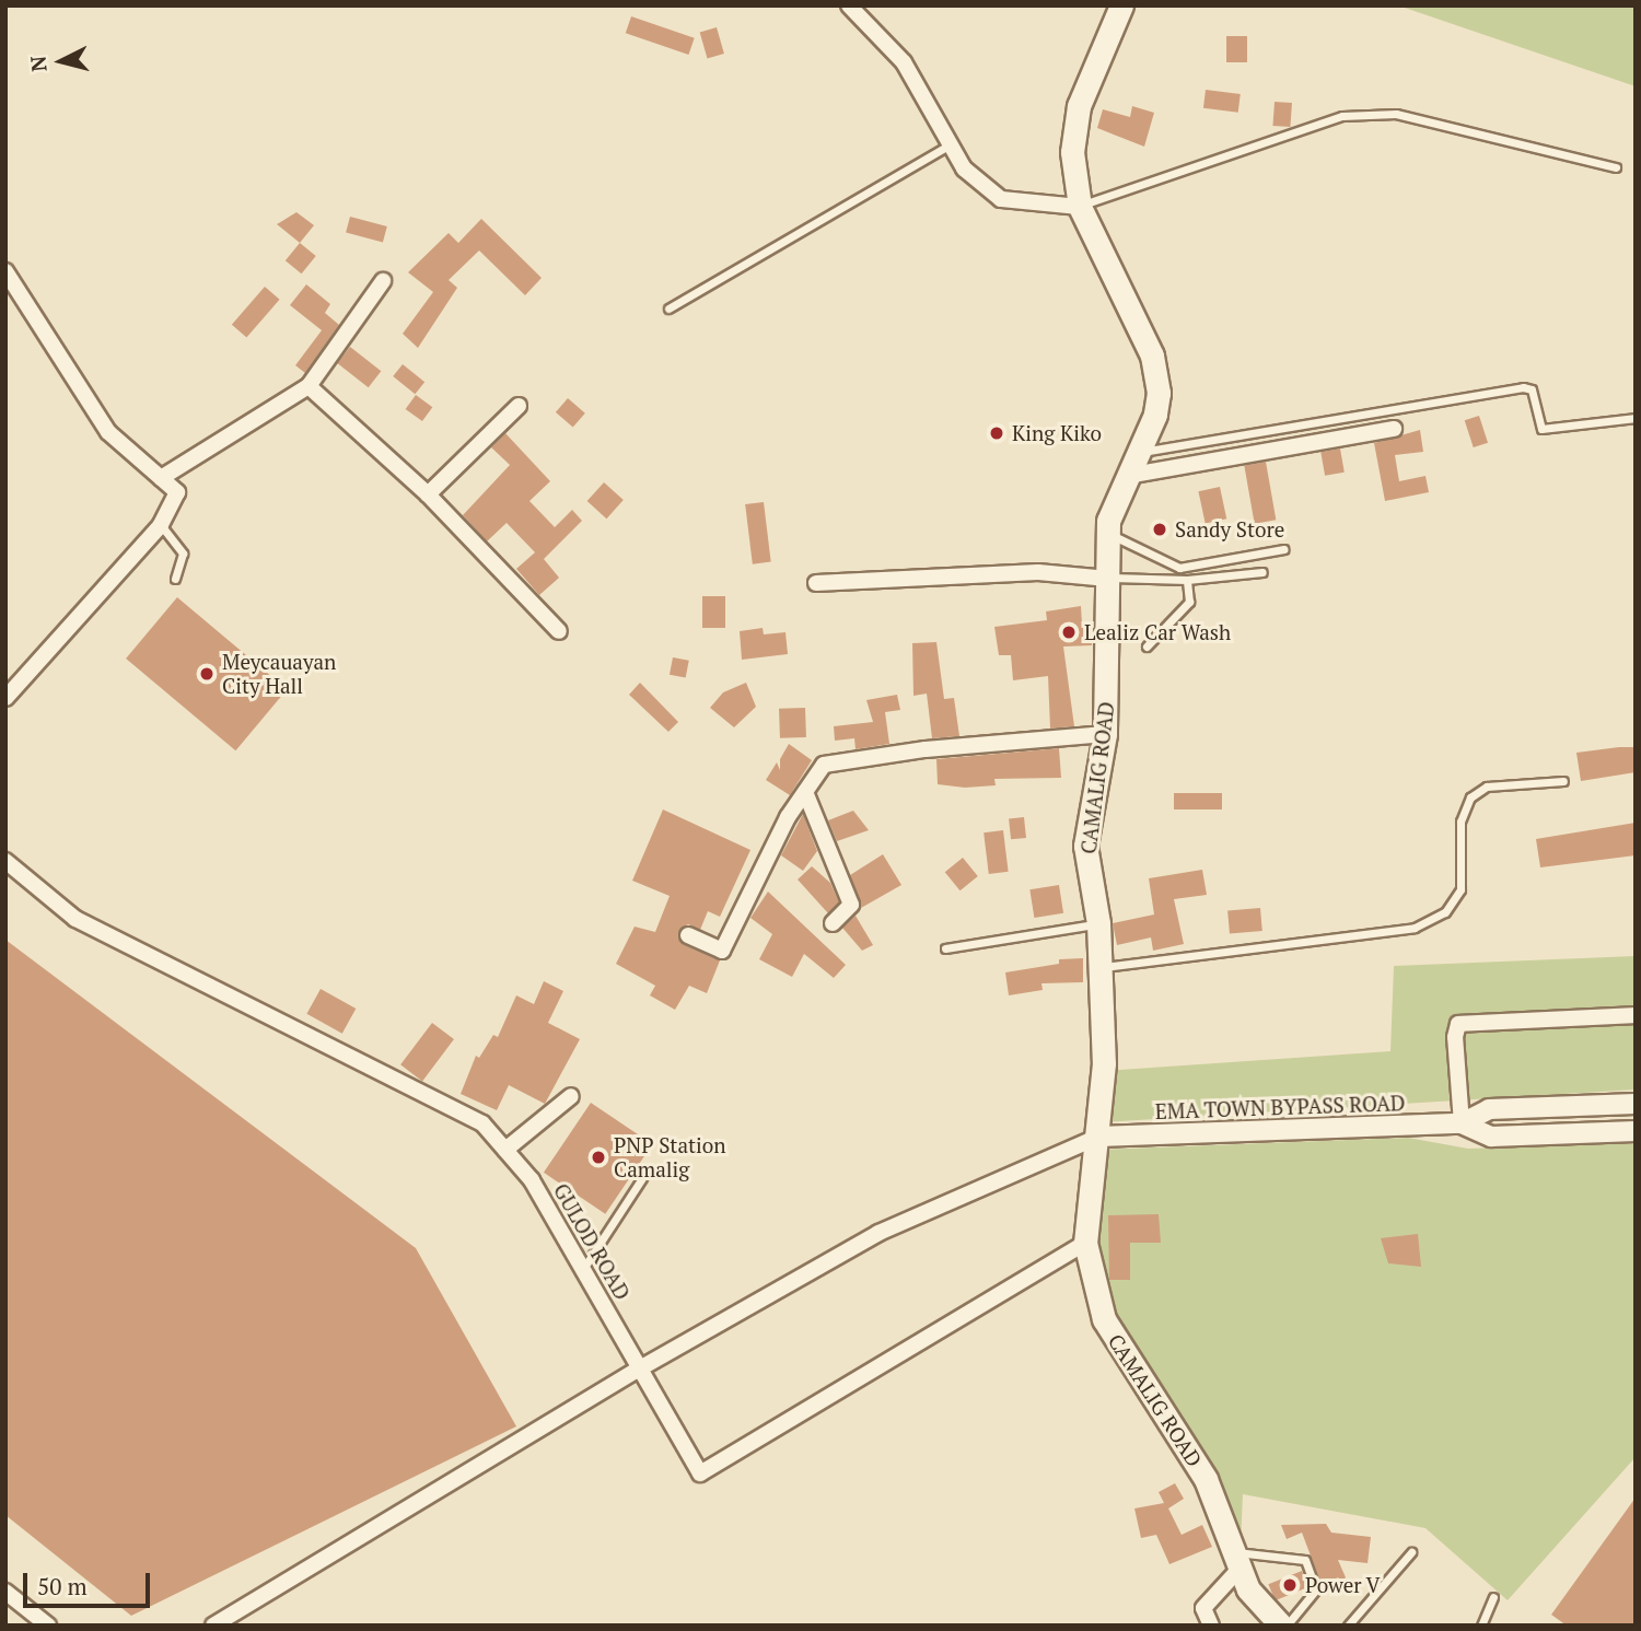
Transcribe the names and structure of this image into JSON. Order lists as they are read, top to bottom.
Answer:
{
  "streets": {
    "main road": ["CAMALIG ROAD"],
    "street": ["EMA TOWN BYPASS ROAD", "GULOD ROAD"]
  },
  "crossings": [
    ["CAMALIG ROAD", "EMA TOWN BYPASS ROAD"],
    ["CAMALIG ROAD", "GULOD ROAD"]
  ],
  "places": [
    "King Kiko",
    "Sandy Store",
    "Lealiz Car Wash",
    "Meycauayan City Hall",
    "PNP Station Camalig",
    "Power V"
  ],
  "scale_bar": "50 m",
  "north": "left"
}
